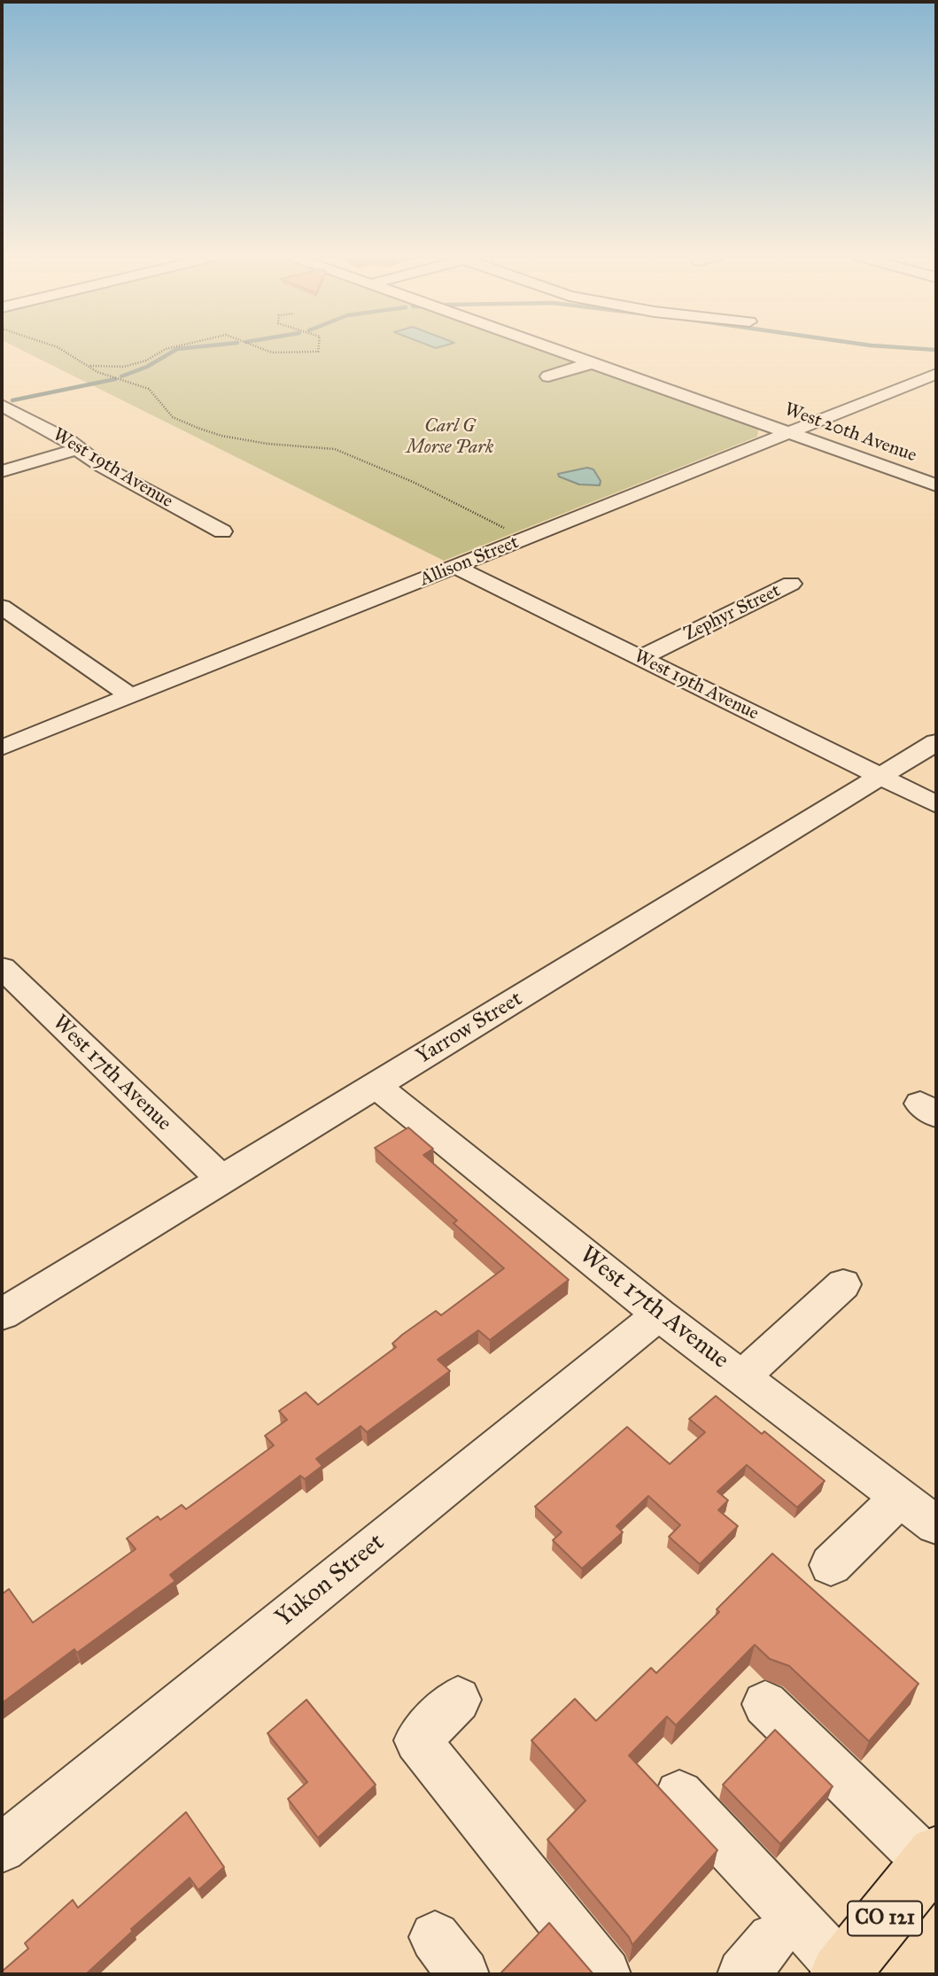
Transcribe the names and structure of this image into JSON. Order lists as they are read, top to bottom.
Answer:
{
  "streets": {
    "main road": ["CO 121"],
    "street": [
      "West 20th Avenue",
      "West 19th Avenue",
      "Allison Street",
      "Zephyr Street",
      "Yarrow Street",
      "West 17th Avenue",
      "Yukon Street"
    ]
  },
  "crossings": [
    ["West 20th Avenue", "Allison Street"],
    ["West 19th Avenue", "Allison Street"],
    ["West 19th Avenue", "Zephyr Street"],
    ["West 19th Avenue", "Yarrow Street"],
    ["Yarrow Street", "West 17th Avenue"],
    ["West 17th Avenue", "Yukon Street"]
  ],
  "parks": ["Carl G Morse Park"]
}
